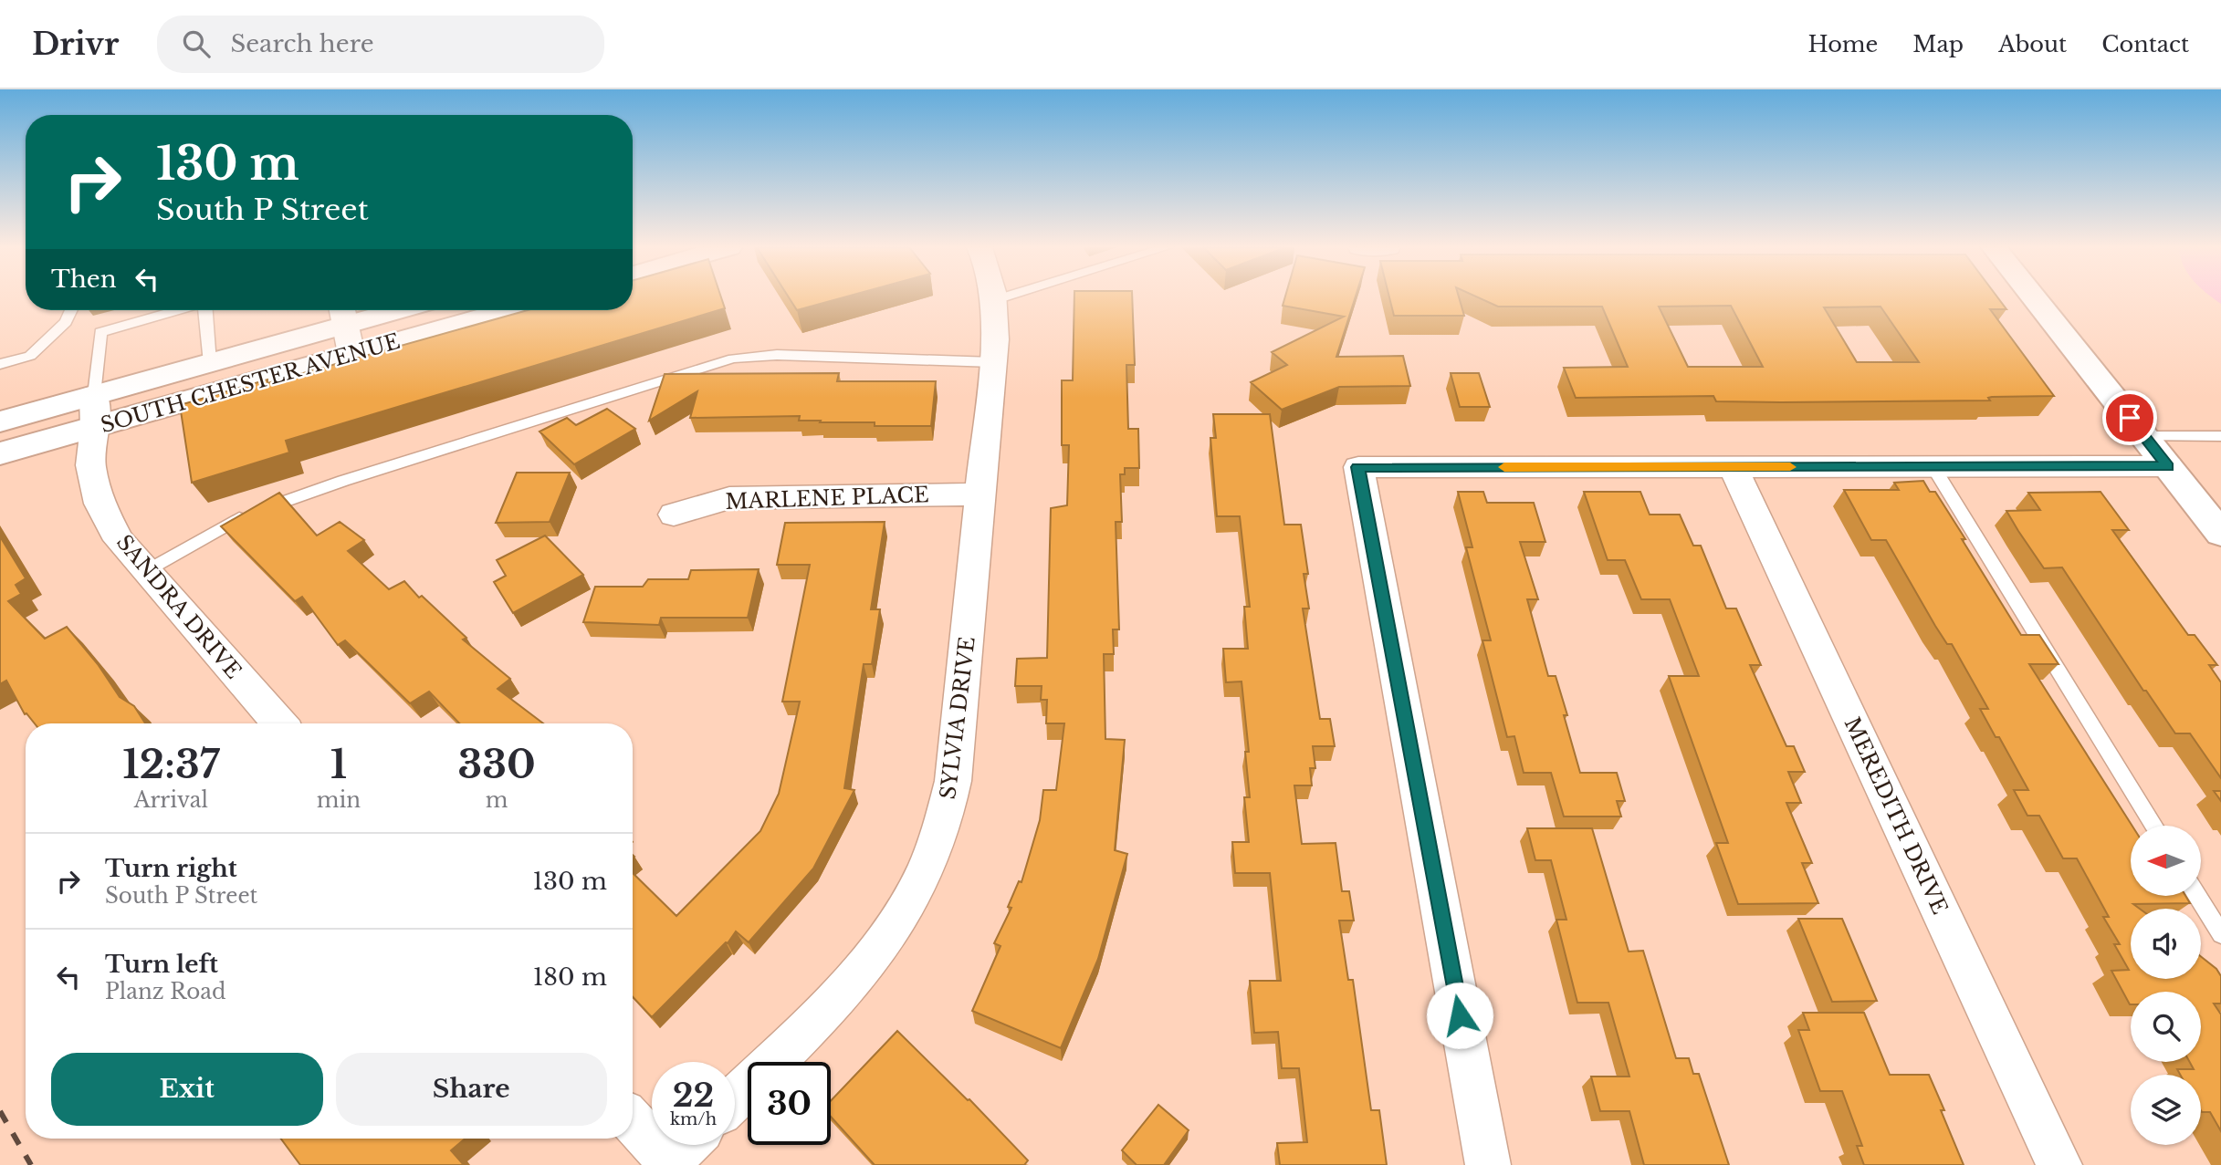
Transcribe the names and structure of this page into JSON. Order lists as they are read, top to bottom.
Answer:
{
  "streets": {
    "main road": ["SOUTH CHESTER AVENUE"],
    "street": [
      "MARLENE PLACE",
      "SANDRA DRIVE",
      "SYLVIA DRIVE",
      "MEREDITH DRIVE"
    ]
  },
  "crossings": [
    ["SOUTH CHESTER AVENUE", "SANDRA DRIVE"],
    ["MARLENE PLACE", "SYLVIA DRIVE"]
  ],
  "north": "left",
  "page": {
    "header": "Drivr",
    "search": "Search here",
    "nav": [
      "Home",
      "Map",
      "About",
      "Contact"
    ],
    "turn": ["130 m", "South P Street"],
    "then": "Then",
    "eta": [
      "12:37",
      "Arrival",
      "1",
      "min",
      "330",
      "m"
    ],
    "list": [
      {
        "name": "Turn right",
        "note": "South P Street",
        "value": "130 m"
      },
      {
        "name": "Turn left",
        "note": "Planz Road",
        "value": "180 m"
      }
    ],
    "buttons": ["Exit", "Share"],
    "speed": "22 km/h",
    "limit": "30"
  }
}
